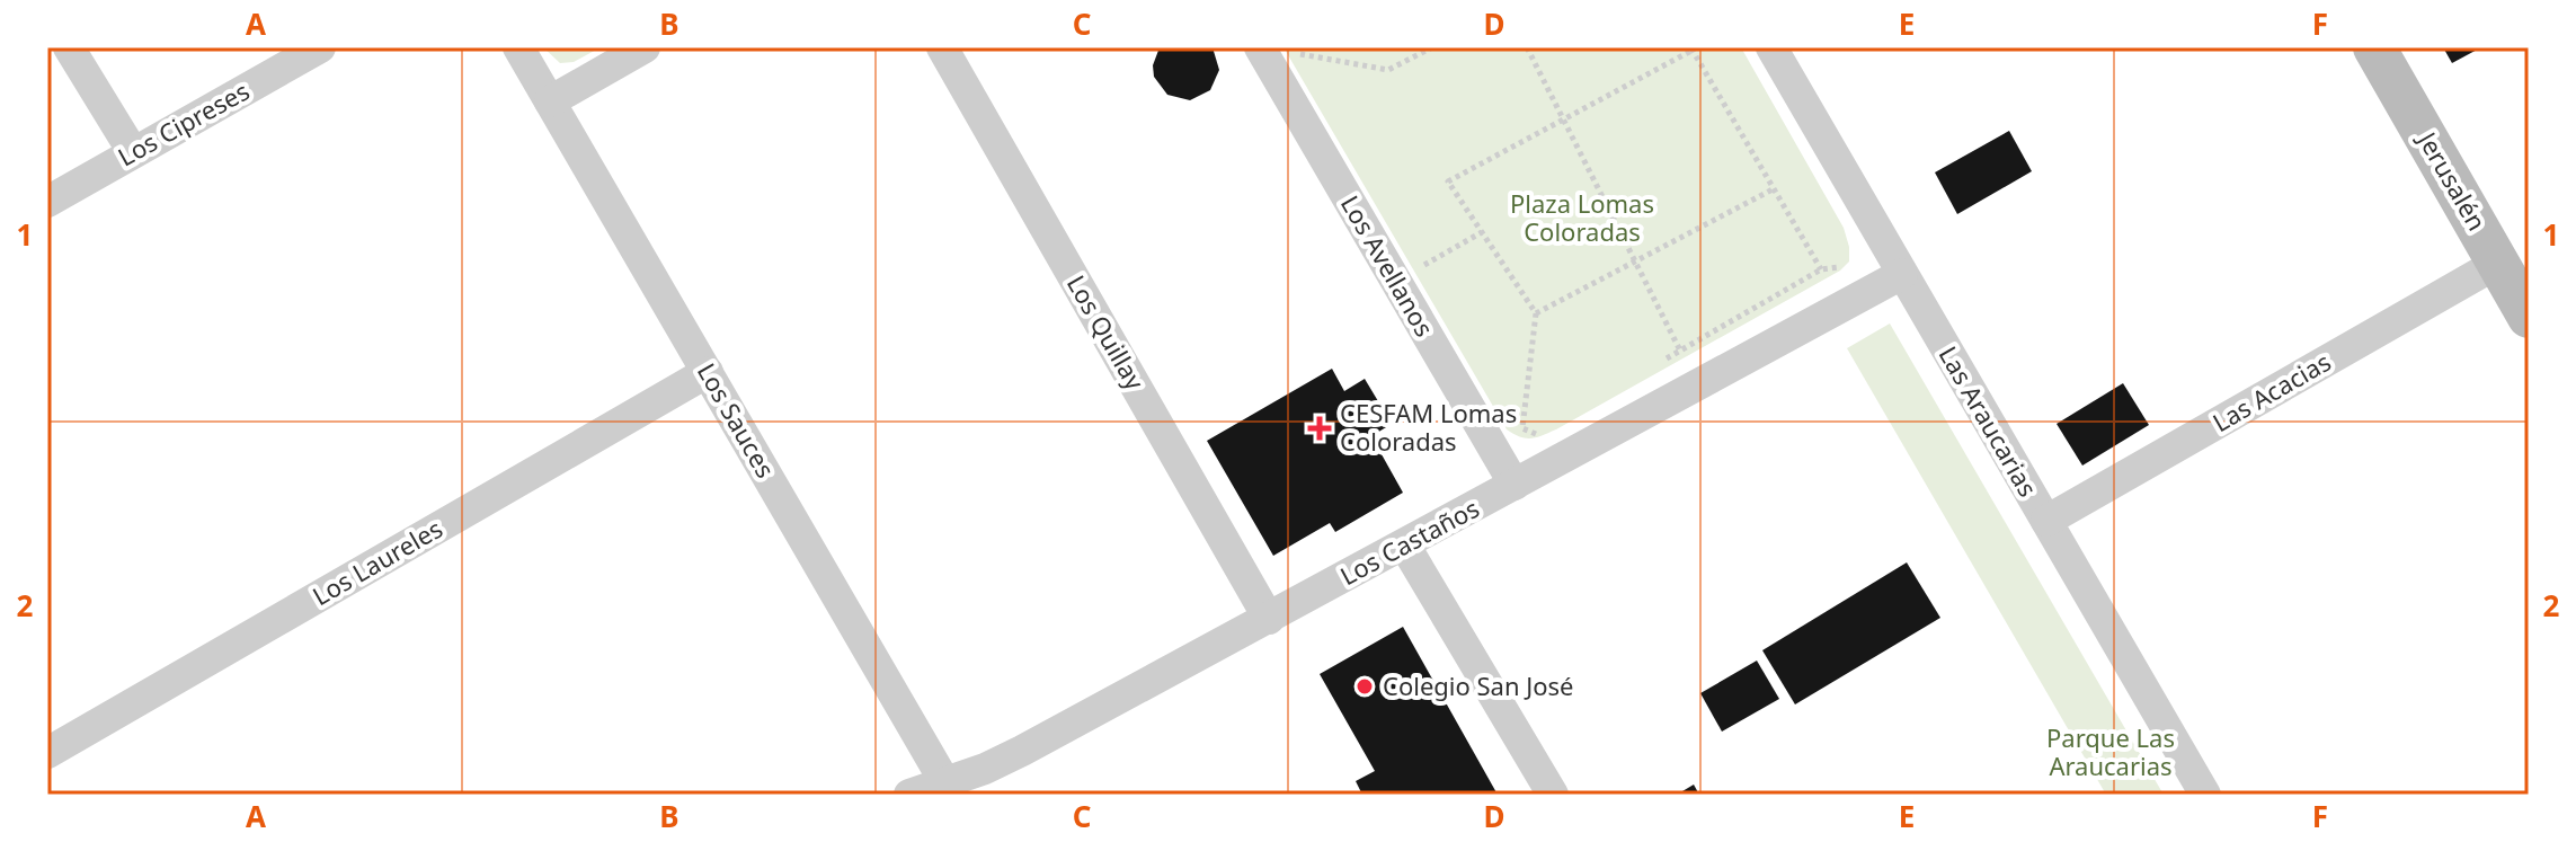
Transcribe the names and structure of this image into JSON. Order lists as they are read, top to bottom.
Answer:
{
  "streets": {
    "street": [
      "Los Cipreses",
      "Jerusalén",
      "Los Avellanos",
      "Los Quillay",
      "Las Acacias",
      "Los Sauces",
      "Las Araucarias",
      "Los Castaños",
      "Los Laureles"
    ]
  },
  "crossings": [
    ["Jerusalén", "Las Acacias"],
    ["Los Avellanos", "Los Castaños"],
    ["Los Quillay", "Los Castaños"],
    ["Las Acacias", "Las Araucarias"],
    ["Los Sauces", "Los Castaños"],
    ["Los Sauces", "Los Laureles"],
    ["Las Araucarias", "Los Castaños"]
  ],
  "parks": ["Plaza Lomas Coloradas", "Parque Las Araucarias"],
  "places": {
    "health": ["CESFAM Lomas Coloradas"],
    "other": ["Colegio San José"]
  },
  "grid": {
    "columns": [
      "A",
      "B",
      "C",
      "D",
      "E",
      "F"
    ],
    "rows": ["1", "2"]
  }
}
